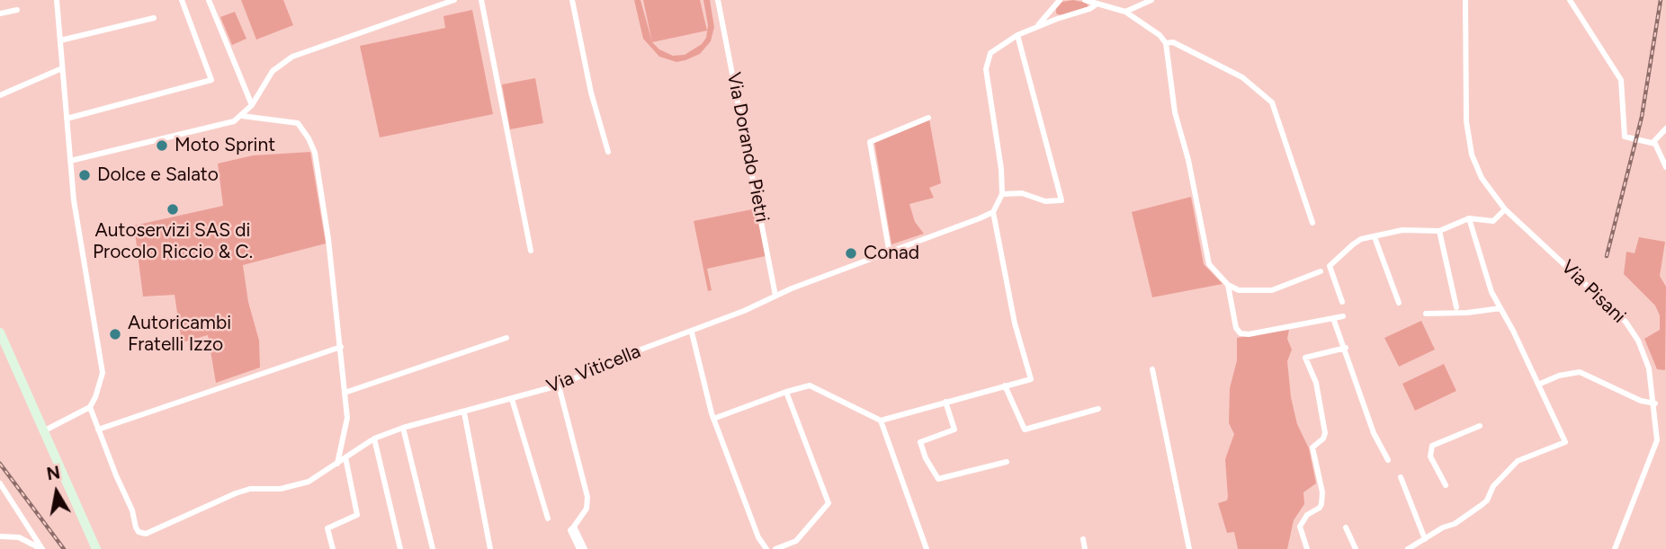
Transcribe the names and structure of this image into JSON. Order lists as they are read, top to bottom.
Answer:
{
  "streets": {
    "street": ["Via Dorando Pietri", "Via Pisani", "Via Viticella"]
  },
  "crossings": [
    ["Via Dorando Pietri", "Via Viticella"]
  ],
  "places": [
    "Moto Sprint",
    "Dolce e Salato",
    "Autoservizi SAS di Procolo Riccio & C.",
    "Conad",
    "Autoricambi Fratelli Izzo"
  ],
  "north": "top"
}
